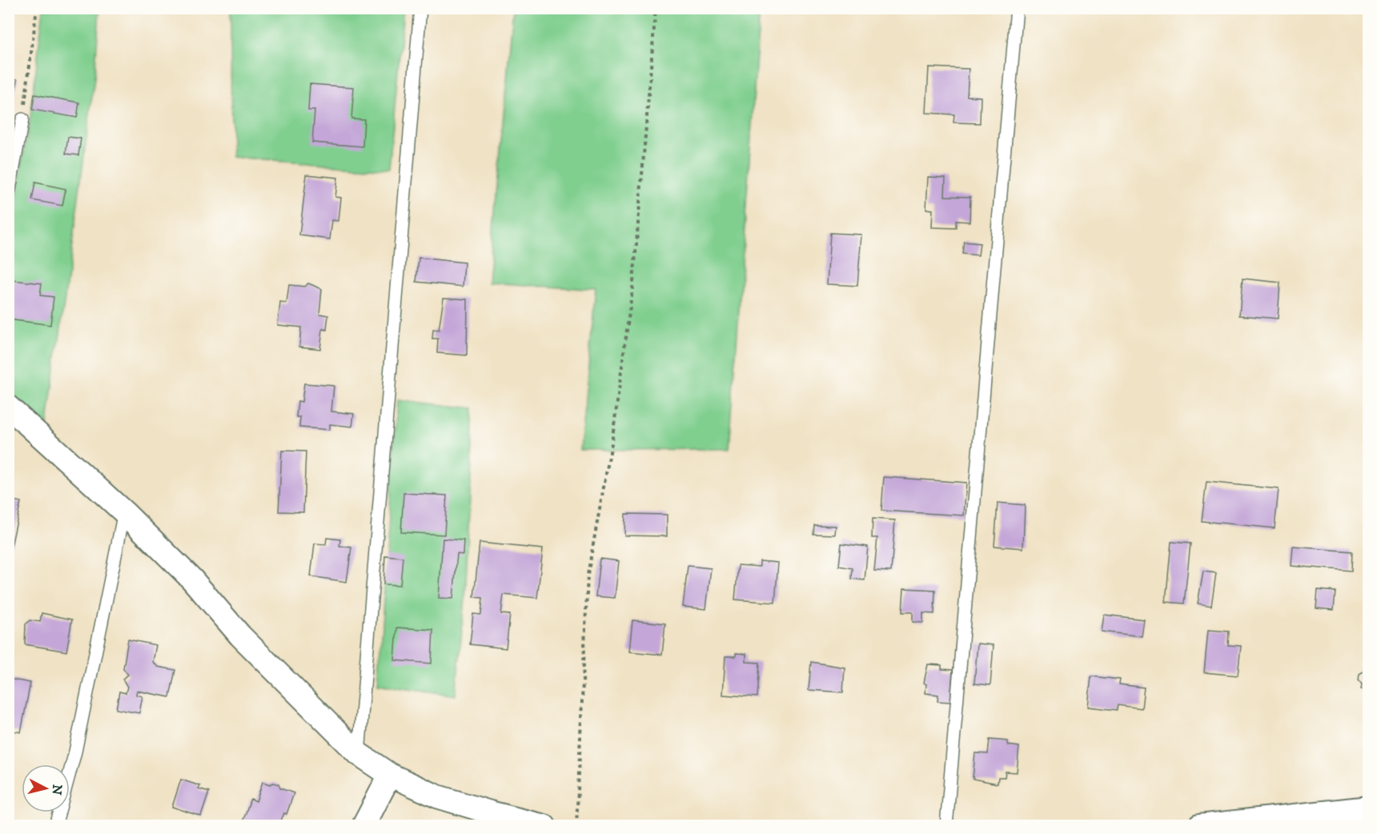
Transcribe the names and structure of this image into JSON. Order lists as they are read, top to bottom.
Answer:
{
  "north": "right"
}
